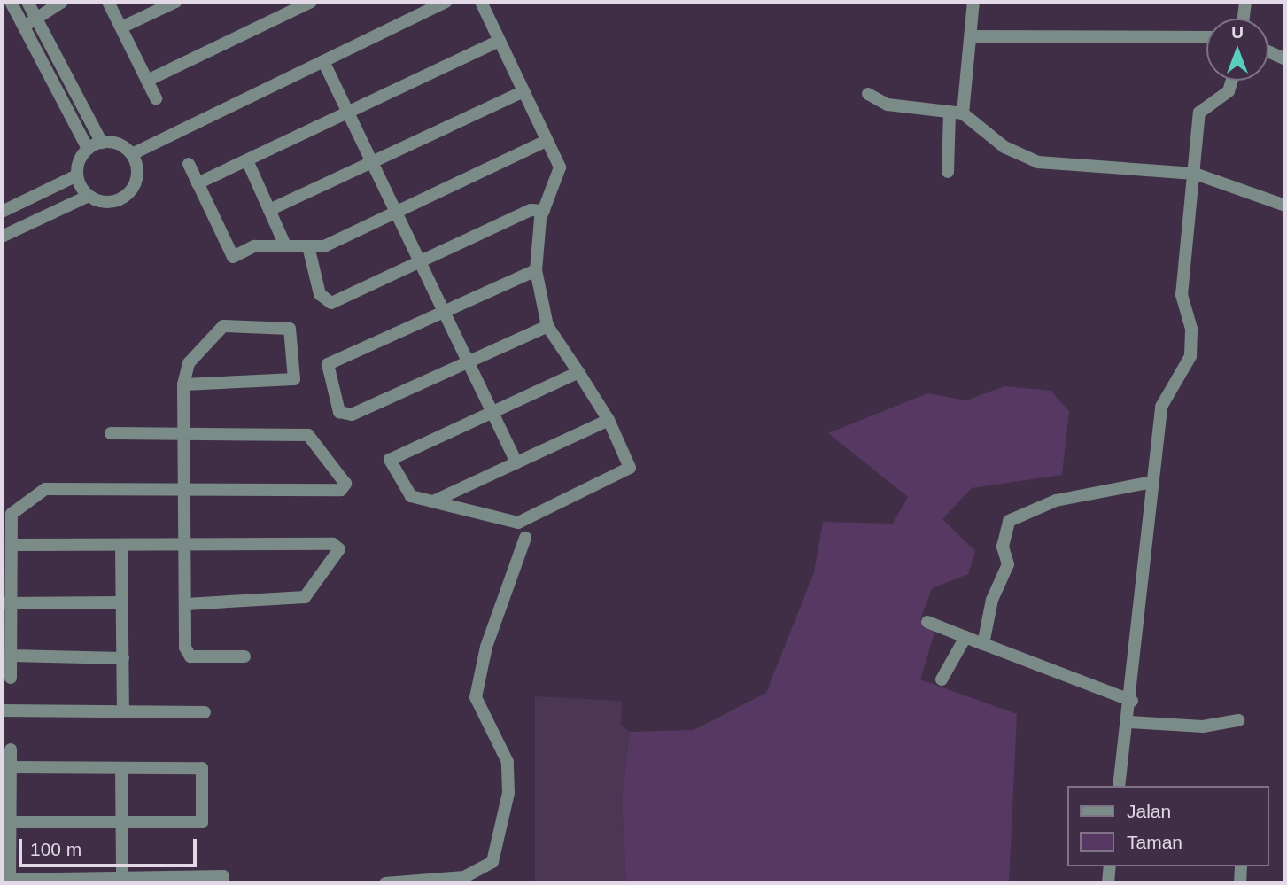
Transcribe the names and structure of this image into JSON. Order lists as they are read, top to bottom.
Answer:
{
  "legend": ["Jalan", "Taman"],
  "scale_bar": "100 m",
  "north": "top"
}
